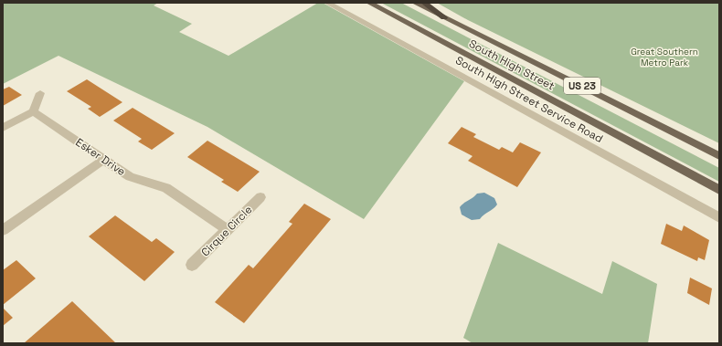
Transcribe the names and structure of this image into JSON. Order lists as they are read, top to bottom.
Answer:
{
  "streets": {
    "main road": ["South High Street", "US 23"],
    "street": ["South High Street Service Road", "Esker Drive", "Cirque Circle"]
  },
  "crossings": [
    ["Esker Drive", "Cirque Circle"]
  ],
  "parks": ["Great Southern Metro Park"]
}
